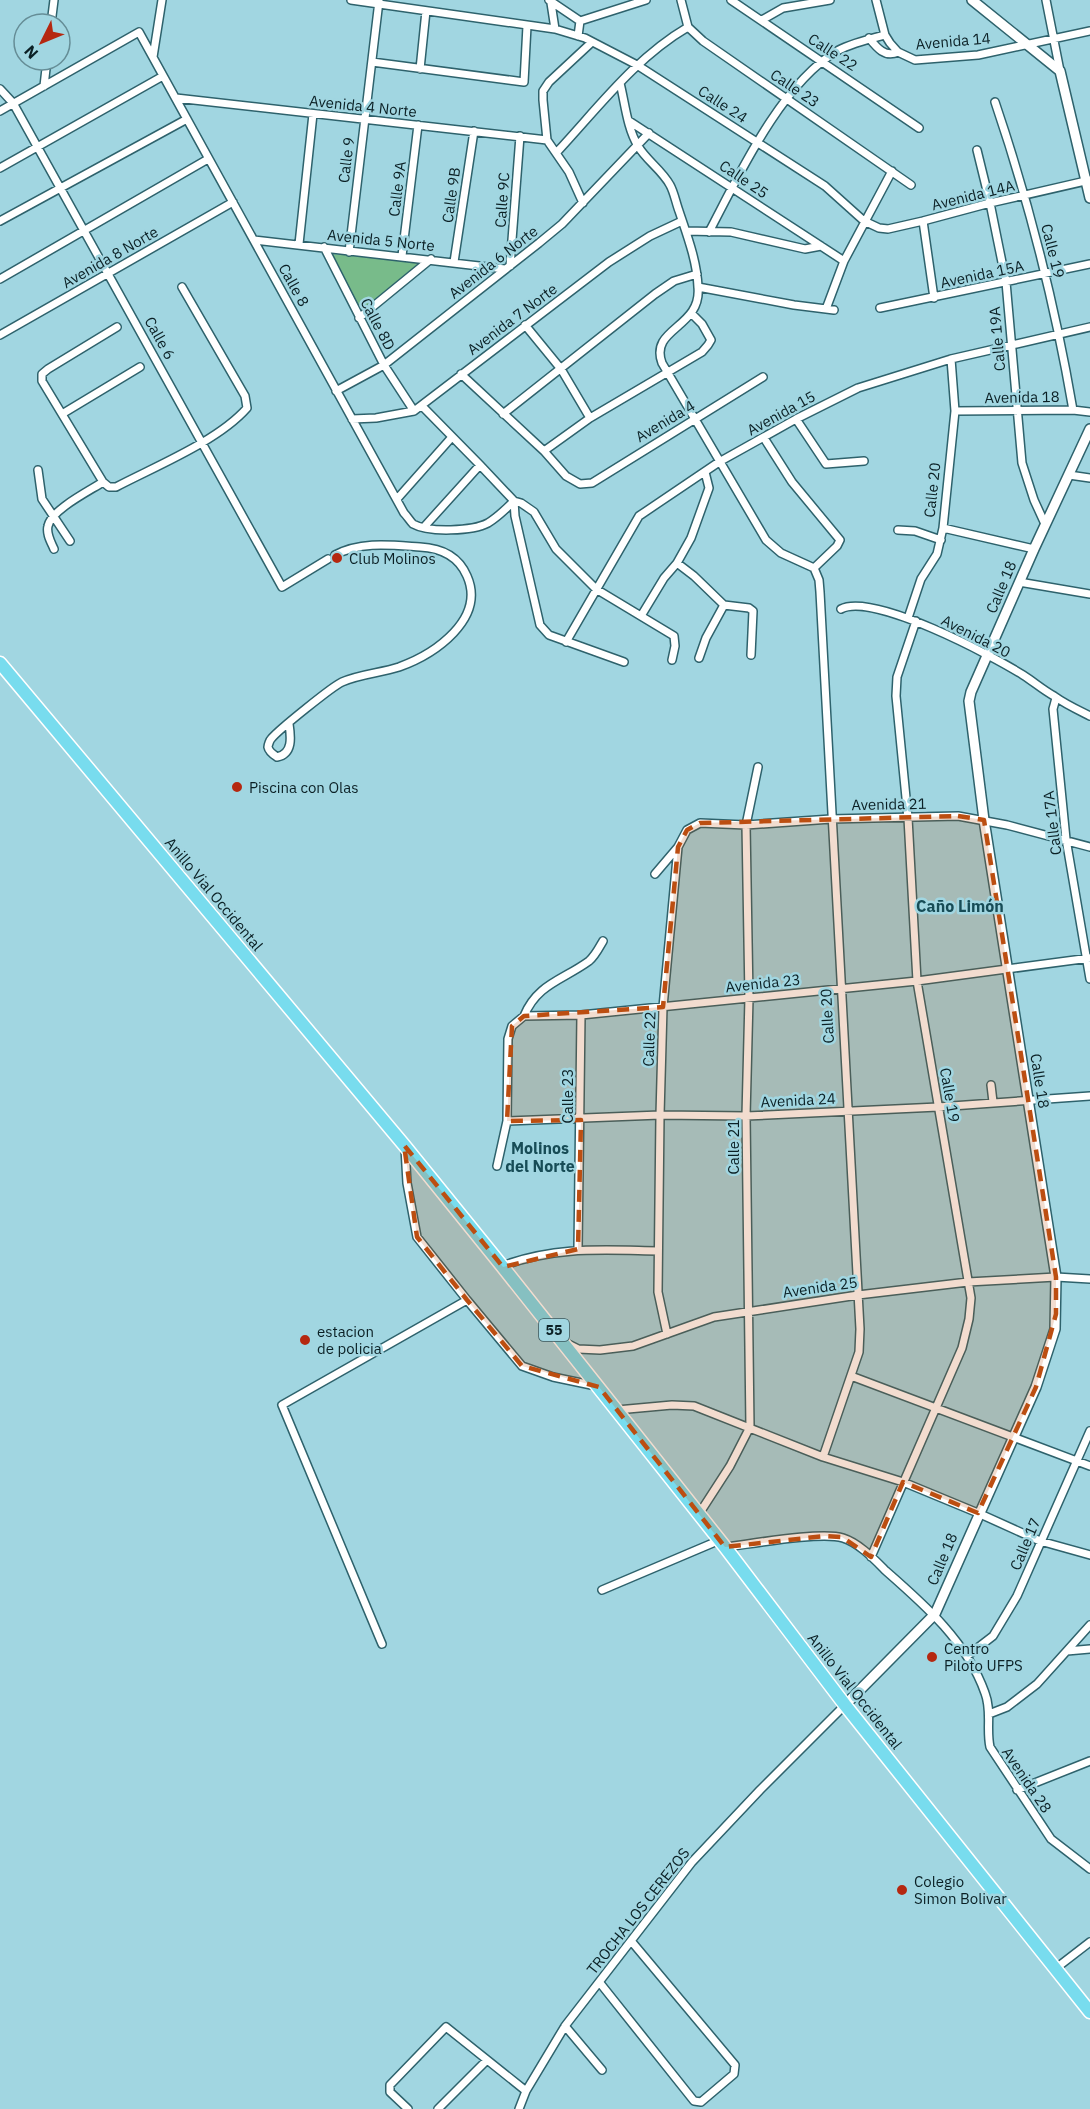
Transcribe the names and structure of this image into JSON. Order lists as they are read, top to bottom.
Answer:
{
  "streets": {
    "highway": ["Anillo Vial Occidental", "55"],
    "street": [
      "Avenida 14",
      "Calle 22",
      "Calle 23",
      "Calle 24",
      "Avenida 4 Norte",
      "Calle 9",
      "Calle 25",
      "Calle 9A",
      "Calle 9B",
      "Avenida 14A",
      "Calle 9C",
      "Avenida 5 Norte",
      "Calle 19",
      "Avenida 8 Norte",
      "Avenida 6 Norte",
      "Avenida 15A",
      "Calle 8",
      "Avenida 7 Norte",
      "Calle 8D",
      "Calle 6",
      "Calle 19A",
      "Avenida 18",
      "Avenida 15",
      "Avenida 4",
      "Calle 20",
      "Calle 18",
      "Avenida 20",
      "Avenida 21",
      "Calle 17A",
      "Avenida 23",
      "Avenida 24",
      "Calle 21",
      "Avenida 25",
      "Calle 17",
      "Avenida 28",
      "TROCHA LOS CEREZOS"
    ]
  },
  "crossings": [
    ["Calle 22", "Avenida 21"],
    ["Calle 22", "Avenida 23"],
    ["Calle 22", "Avenida 24"],
    ["Calle 22", "Avenida 25"],
    ["Calle 23", "Avenida 23"],
    ["Calle 23", "Avenida 24"],
    ["Calle 24", "Calle 9"],
    ["Calle 24", "Avenida 14A"],
    ["Avenida 4 Norte", "Calle 9"],
    ["Avenida 4 Norte", "Calle 9A"],
    ["Avenida 4 Norte", "Calle 9B"],
    ["Avenida 4 Norte", "Calle 9C"],
    ["Avenida 4 Norte", "Calle 8"],
    ["Calle 9", "Avenida 5 Norte"],
    ["Calle 25", "Avenida 6 Norte"],
    ["Calle 9A", "Avenida 5 Norte"],
    ["Calle 9B", "Avenida 5 Norte"],
    ["Avenida 14A", "Calle 19"],
    ["Avenida 14A", "Calle 19A"],
    ["Calle 9C", "Avenida 5 Norte"],
    ["Calle 9C", "Avenida 6 Norte"],
    ["Avenida 5 Norte", "Avenida 6 Norte"],
    ["Avenida 5 Norte", "Calle 8"],
    ["Avenida 5 Norte", "Calle 8D"],
    ["Calle 19", "Avenida 15A"],
    ["Calle 19", "Avenida 18"],
    ["Calle 19", "Avenida 15"],
    ["Calle 19", "Avenida 20"],
    ["Calle 19", "Avenida 21"],
    ["Calle 19", "Avenida 23"],
    ["Calle 19", "Avenida 24"],
    ["Calle 19", "Avenida 25"],
    ["Calle 19", "Avenida 28"],
    ["Avenida 8 Norte", "Calle 8"],
    ["Avenida 8 Norte", "Calle 6"],
    ["Avenida 6 Norte", "Calle 8"],
    ["Avenida 6 Norte", "Calle 8D"],
    ["Avenida 15A", "Calle 19A"],
    ["Calle 8", "Avenida 7 Norte"],
    ["Avenida 7 Norte", "Calle 8D"],
    ["Calle 19A", "Avenida 18"],
    ["Calle 19A", "Avenida 15"],
    ["Calle 19A", "Calle 18"],
    ["Avenida 18", "Calle 20"],
    ["Avenida 15", "Calle 20"],
    ["Calle 20", "Avenida 20"],
    ["Calle 20", "Avenida 21"],
    ["Calle 20", "Avenida 23"],
    ["Calle 20", "Avenida 24"],
    ["Calle 20", "Avenida 25"],
    ["Calle 18", "Avenida 20"],
    ["Calle 18", "Avenida 21"],
    ["Calle 18", "Anillo Vial Occidental"],
    ["Calle 18", "Avenida 23"],
    ["Calle 18", "Avenida 24"],
    ["Calle 18", "Avenida 25"],
    ["Calle 18", "Avenida 28"],
    ["Calle 18", "TROCHA LOS CEREZOS"],
    ["Avenida 20", "Calle 17A"],
    ["Avenida 21", "Calle 17A"],
    ["Avenida 21", "Calle 21"],
    ["Calle 17A", "Avenida 23"],
    ["Anillo Vial Occidental", "Calle 21"],
    ["Anillo Vial Occidental", "Avenida 25"],
    ["Anillo Vial Occidental", "Avenida 28"],
    ["Anillo Vial Occidental", "TROCHA LOS CEREZOS"],
    ["Avenida 23", "Calle 21"],
    ["Avenida 24", "Calle 21"],
    ["Calle 21", "Avenida 25"],
    ["Calle 17", "Avenida 28"]
  ],
  "districts": ["Caño Limón", "Molinos del Norte"],
  "places": [
    "Club Molinos",
    "Piscina con Olas",
    "estacion de policia",
    "Centro Piloto UFPS",
    "Colegio Simon Bolivar"
  ],
  "north": "bottom left"
}
